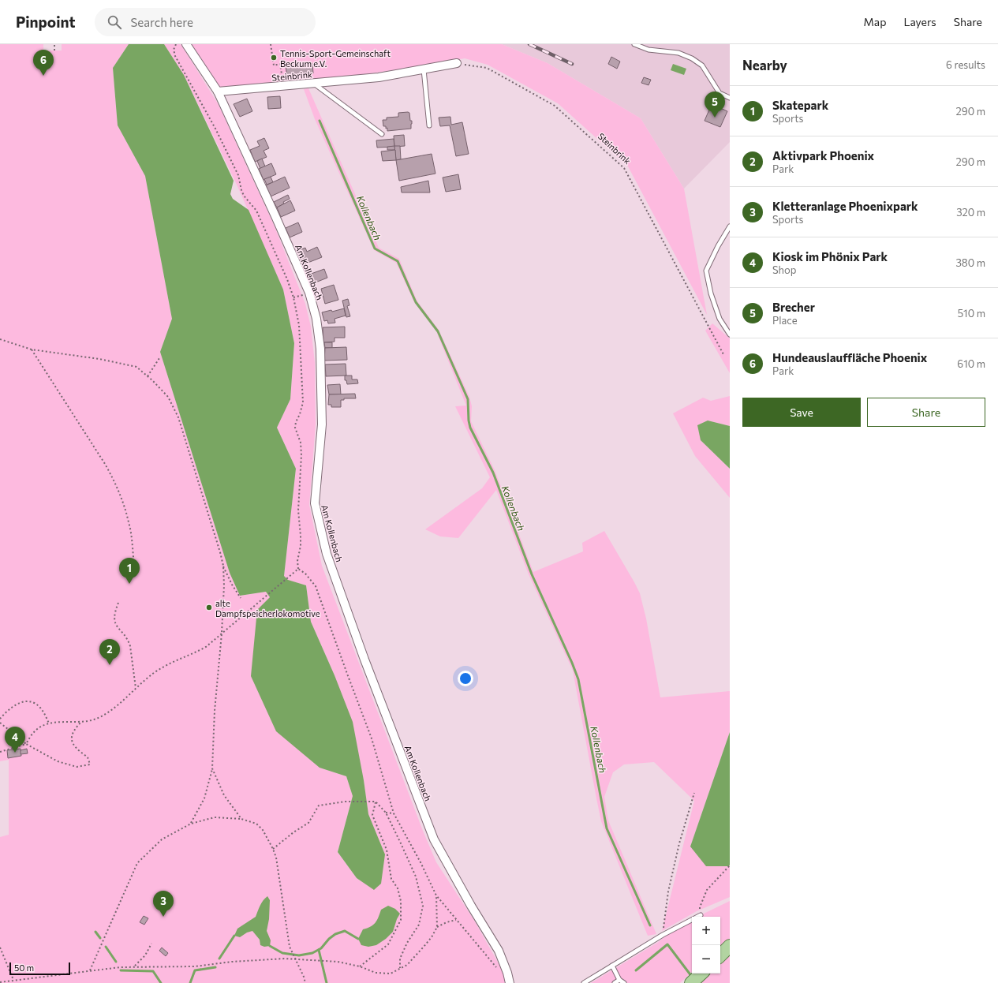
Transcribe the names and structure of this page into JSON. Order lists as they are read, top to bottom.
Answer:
{
  "streets": {
    "street": ["Steinbrink", "Am Kollenbach"]
  },
  "crossings": [
    ["Steinbrink", "Am Kollenbach"]
  ],
  "water": ["Kollenbach"],
  "places": ["Tennis-Sport-Gemeinschaft Beckum e.V.", "alte Dampfspeicherlokomotive"],
  "scale_bar": "50 m",
  "page": {
    "header": "Pinpoint",
    "search": "Search here",
    "nav": ["Map", "Layers", "Share"],
    "heading": ["Nearby", "6 results"],
    "pins": [
      "6",
      "5",
      "1",
      "2",
      "4",
      "3"
    ],
    "list": [
      {
        "mark": "1",
        "name": "Skatepark",
        "note": "Sports",
        "value": "290 m"
      },
      {
        "mark": "2",
        "name": "Aktivpark Phoenix",
        "note": "Park",
        "value": "290 m"
      },
      {
        "mark": "3",
        "name": "Kletteranlage Phoenixpark",
        "note": "Sports",
        "value": "320 m"
      },
      {
        "mark": "4",
        "name": "Kiosk im Phönix Park",
        "note": "Shop",
        "value": "380 m"
      },
      {
        "mark": "5",
        "name": "Brecher",
        "note": "Place",
        "value": "510 m"
      },
      {
        "mark": "6",
        "name": "Hundeauslauffläche Phoenix",
        "note": "Park",
        "value": "610 m"
      }
    ],
    "buttons": ["Save", "Share"],
    "map_buttons": ["+", "−"],
    "scale": "50 m"
  }
}
